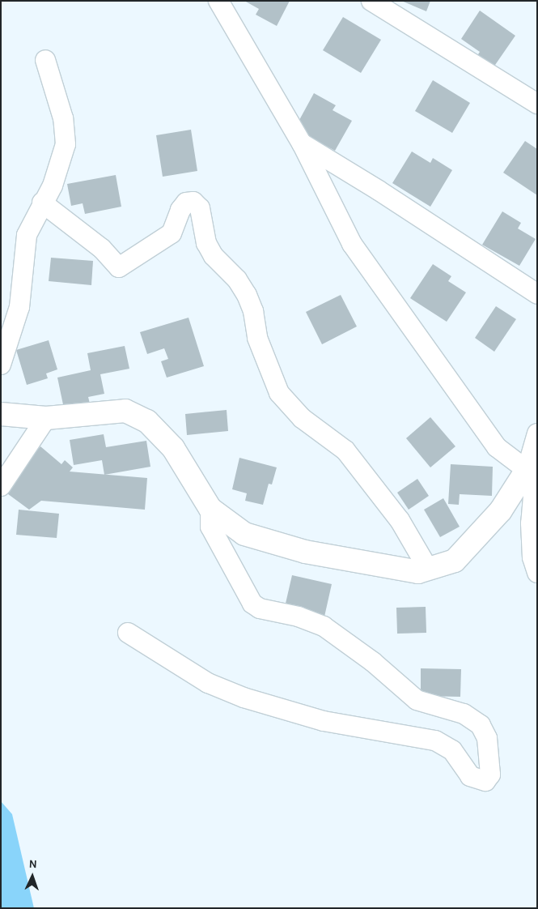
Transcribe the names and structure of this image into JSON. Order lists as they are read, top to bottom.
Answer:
{
  "north": "top"
}
